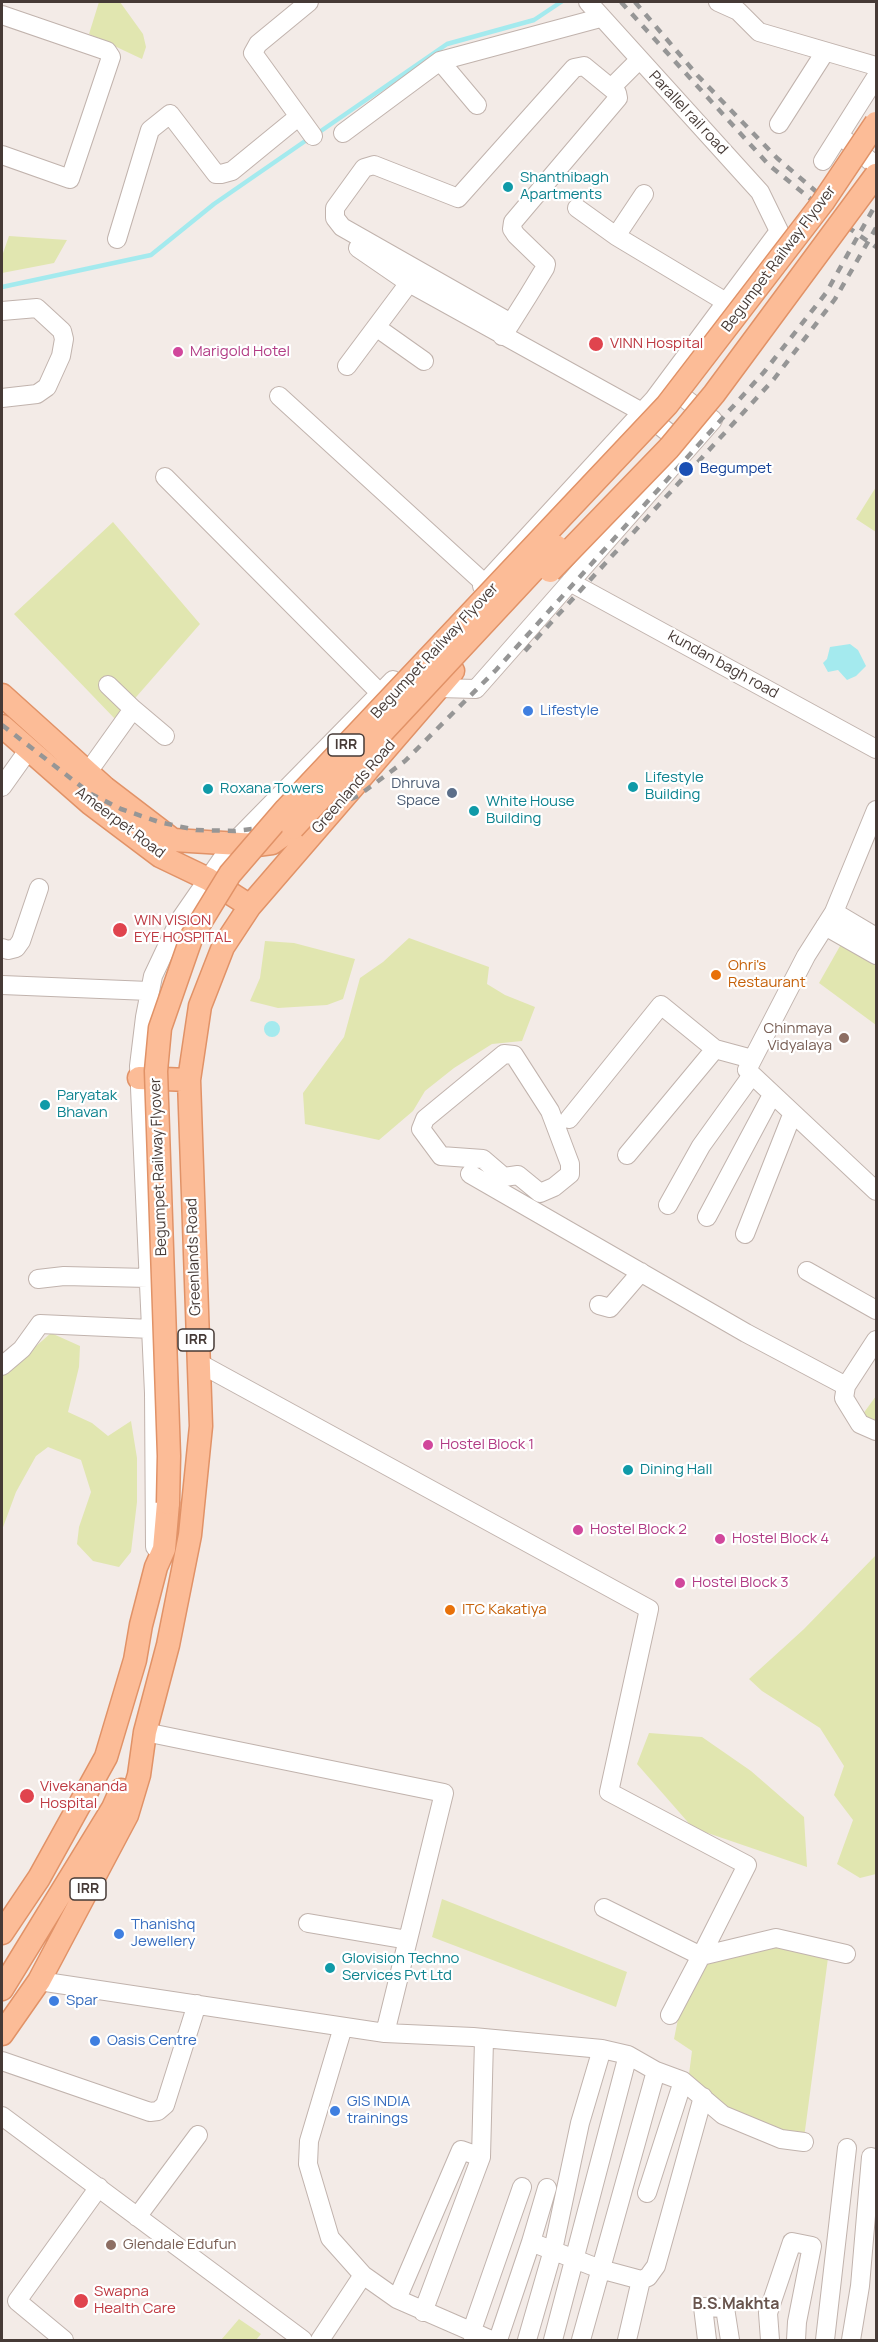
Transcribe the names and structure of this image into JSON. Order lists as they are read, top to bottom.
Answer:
{
  "streets": {
    "main road": [
      "Begumpet Railway Flyover",
      "IRR",
      "Greenlands Road",
      "Ameerpet Road"
    ],
    "street": ["Parallel rail road", "kundan bagh road"]
  },
  "crossings": [
    ["Begumpet Railway Flyover", "IRR"],
    ["Begumpet Railway Flyover", "Greenlands Road"],
    ["IRR", "Greenlands Road"],
    ["IRR", "Ameerpet Road"],
    ["Greenlands Road", "Ameerpet Road"]
  ],
  "districts": ["B.S.Makhta"],
  "places": [
    "Shanthibagh Apartments",
    "VINN Hospital",
    "Marigold Hotel",
    "Begumpet",
    "Lifestyle",
    "Lifestyle Building",
    "Roxana Towers",
    "Dhruva Space",
    "White House Building",
    "WIN VISION EYE HOSPITAL",
    "Ohri's Restaurant",
    "Chinmaya Vidyalaya",
    "Paryatak Bhavan",
    "Hostel Block 1",
    "Dining Hall",
    "Hostel Block 2",
    "Hostel Block 4",
    "Hostel Block 3",
    "ITC Kakatiya",
    "Vivekananda Hospital",
    "Thanishq Jewellery",
    "Glovision Techno Services Pvt Ltd",
    "Spar",
    "Oasis Centre",
    "GIS INDIA trainings",
    "Glendale Edufun",
    "Swapna Health Care"
  ]
}
